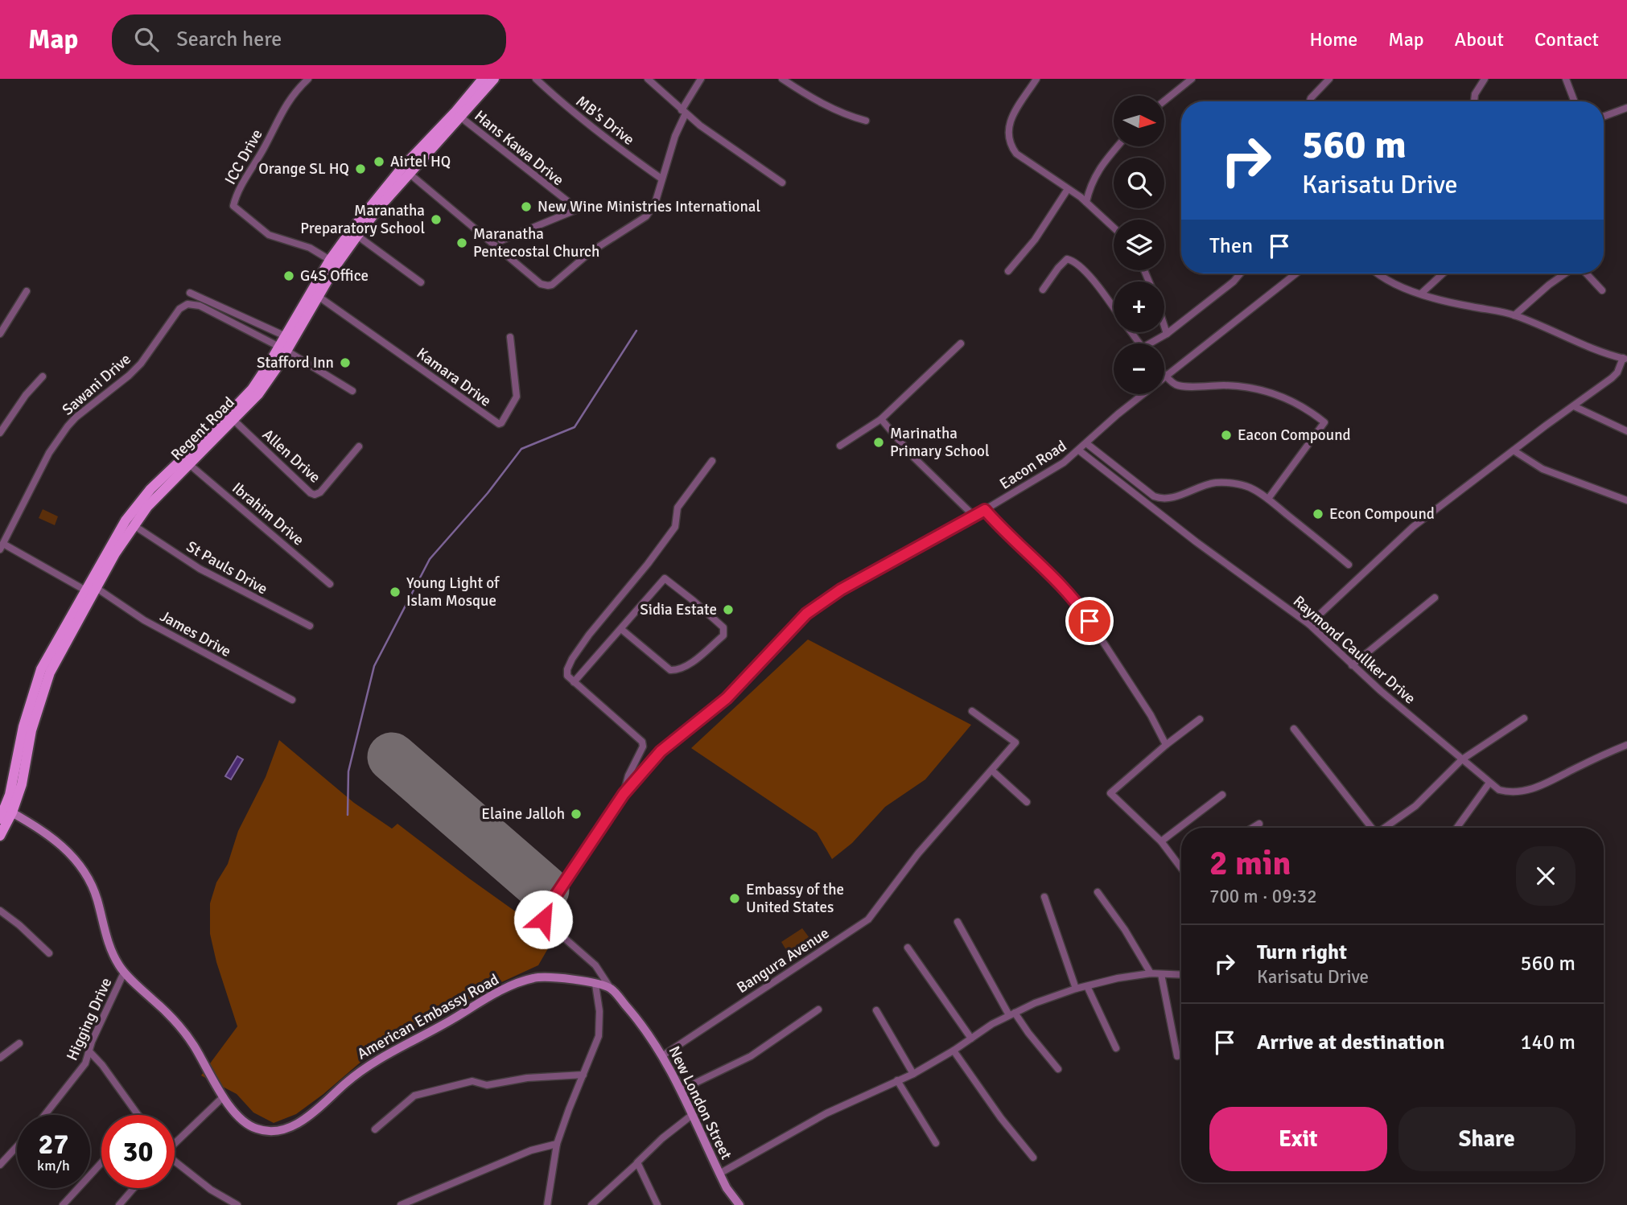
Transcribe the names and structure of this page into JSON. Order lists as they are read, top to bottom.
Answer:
{
  "streets": {
    "main road": ["Regent Road"],
    "street": [
      "MB's Drive",
      "Hans Kawa Drive",
      "ICC Drive",
      "Kamara Drive",
      "Sawani Drive",
      "Allen Drive",
      "Eacon Road",
      "Ibrahim Drive",
      "St Pauls Drive",
      "James Drive",
      "Raymond Caullker Drive",
      "Bangura Avenue",
      "American Embassy Road",
      "Higging Drive",
      "New London Street"
    ]
  },
  "crossings": [
    ["Hans Kawa Drive", "Regent Road"],
    ["ICC Drive", "Regent Road"],
    ["Kamara Drive", "Regent Road"],
    ["Sawani Drive", "Regent Road"],
    ["Sawani Drive", "James Drive"],
    ["Regent Road", "Allen Drive"],
    ["Regent Road", "Ibrahim Drive"],
    ["Regent Road", "St Pauls Drive"],
    ["Regent Road", "James Drive"],
    ["Regent Road", "American Embassy Road"],
    ["Eacon Road", "Raymond Caullker Drive"],
    ["Eacon Road", "American Embassy Road"],
    ["Eacon Road", "New London Street"],
    ["Bangura Avenue", "New London Street"],
    ["American Embassy Road", "Higging Drive"],
    ["American Embassy Road", "New London Street"]
  ],
  "places": [
    "Airtel HQ",
    "Orange SL HQ",
    "New Wine Ministries International",
    "Maranatha Preparatory School",
    "Maranatha Pentecostal Church",
    "G4S Office",
    "Stafford Inn",
    "Eacon Compound",
    "Marinatha Primary School",
    "Econ Compound",
    "Young Light of Islam Mosque",
    "Sidia Estate",
    "Elaine Jalloh",
    "Embassy of the United States"
  ],
  "north": "right",
  "page": {
    "header": "Map",
    "search": "Search here",
    "nav": [
      "Home",
      "Map",
      "About",
      "Contact"
    ],
    "map_buttons": ["+", "−"],
    "turn": ["560 m", "Karisatu Drive"],
    "then": "Then",
    "heading": ["2 min", "700 m · 09:32"],
    "list": [
      {
        "name": "Turn right",
        "note": "Karisatu Drive",
        "value": "560 m"
      },
      {
        "name": "Arrive at destination",
        "value": "140 m"
      }
    ],
    "buttons": ["Exit", "Share"],
    "speed": "27 km/h",
    "limit": "30"
  }
}
